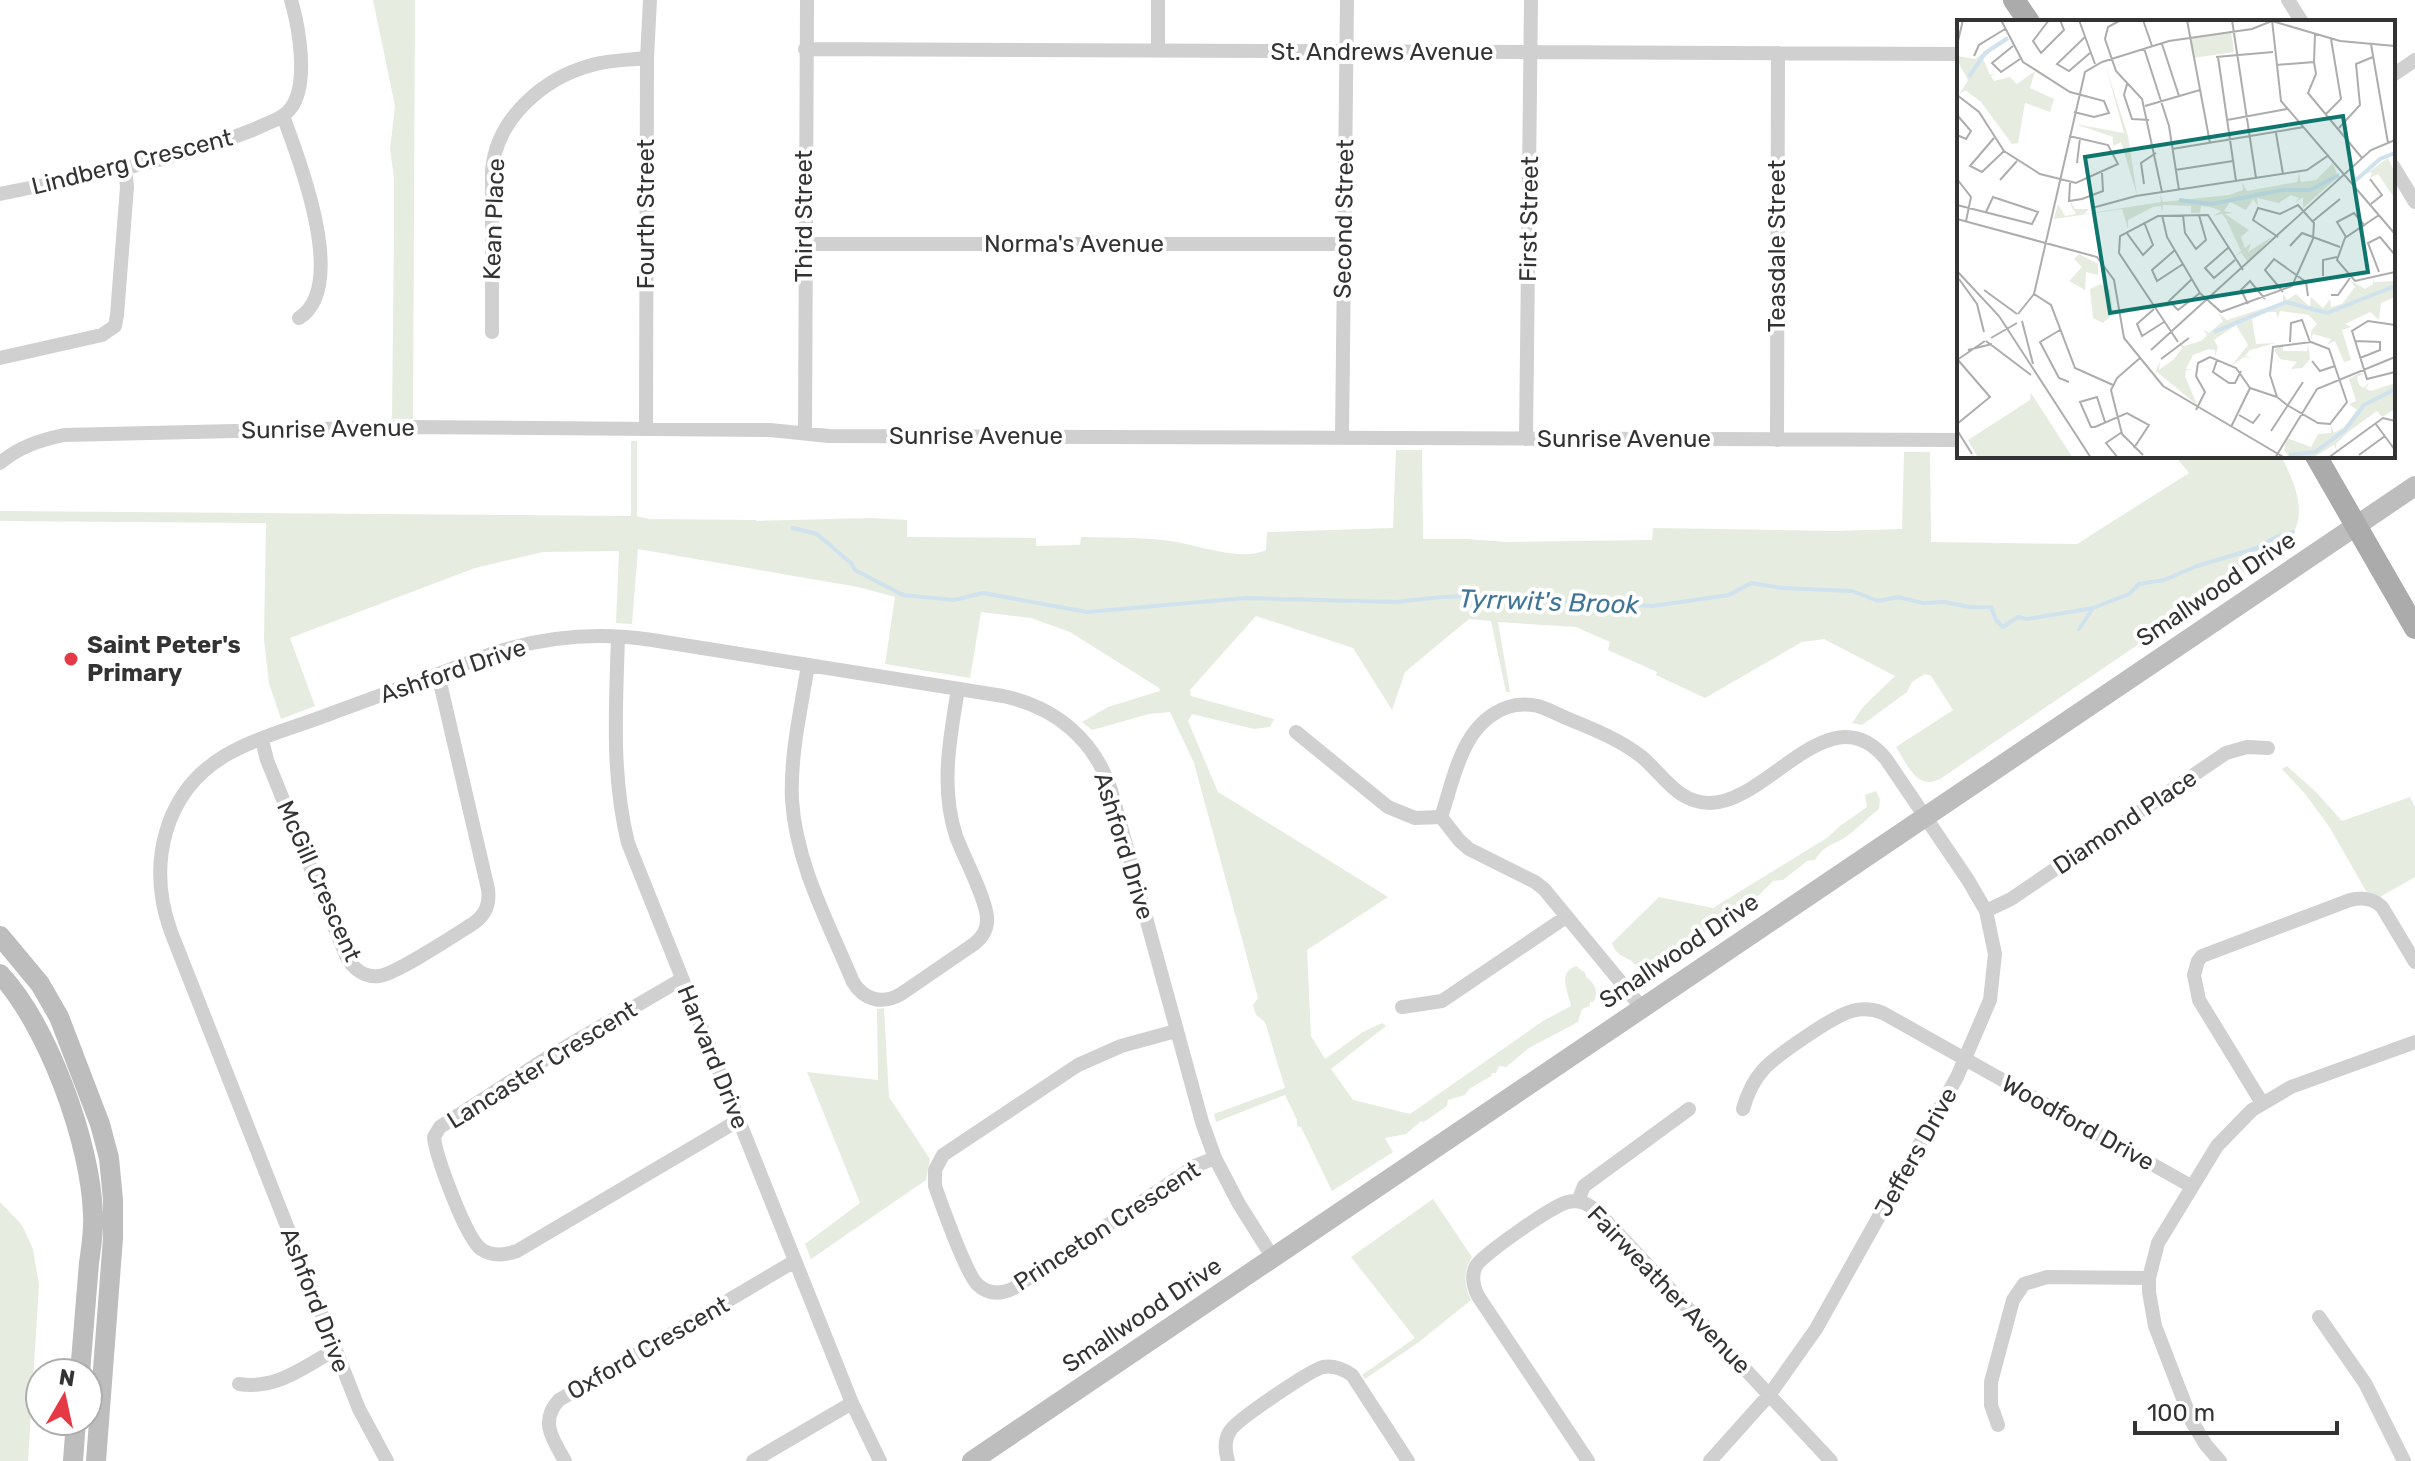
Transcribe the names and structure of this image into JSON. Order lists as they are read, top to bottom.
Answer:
{
  "streets": {
    "street": [
      "St. Andrews Avenue",
      "Lindberg Crescent",
      "Fourth Street",
      "Third Street",
      "Kean Place",
      "Second Street",
      "First Street",
      "Norma's Avenue",
      "Teasdale Street",
      "Sunrise Avenue",
      "Smallwood Drive",
      "Ashford Drive",
      "Diamond Place",
      "McGill Crescent",
      "Harvard Drive",
      "Lancaster Crescent",
      "Woodford Drive",
      "Jeffers Drive",
      "Princeton Crescent",
      "Fairweather Avenue",
      "Oxford Crescent"
    ]
  },
  "crossings": [
    ["St. Andrews Avenue", "Third Street"],
    ["St. Andrews Avenue", "Second Street"],
    ["St. Andrews Avenue", "First Street"],
    ["St. Andrews Avenue", "Teasdale Street"],
    ["Fourth Street", "Kean Place"],
    ["Fourth Street", "Sunrise Avenue"],
    ["Third Street", "Norma's Avenue"],
    ["Third Street", "Sunrise Avenue"],
    ["Second Street", "Norma's Avenue"],
    ["Second Street", "Sunrise Avenue"],
    ["First Street", "Sunrise Avenue"],
    ["Teasdale Street", "Sunrise Avenue"],
    ["Smallwood Drive", "Ashford Drive"],
    ["Smallwood Drive", "Jeffers Drive"],
    ["Ashford Drive", "McGill Crescent"],
    ["Ashford Drive", "Harvard Drive"],
    ["Ashford Drive", "Princeton Crescent"],
    ["Diamond Place", "Jeffers Drive"],
    ["Harvard Drive", "Lancaster Crescent"],
    ["Harvard Drive", "Oxford Crescent"],
    ["Woodford Drive", "Jeffers Drive"],
    ["Jeffers Drive", "Fairweather Avenue"]
  ],
  "water": ["Tyrrwit's Brook"],
  "places": ["Saint Peter's Primary"],
  "scale_bar": "100 m",
  "north": "top"
}
